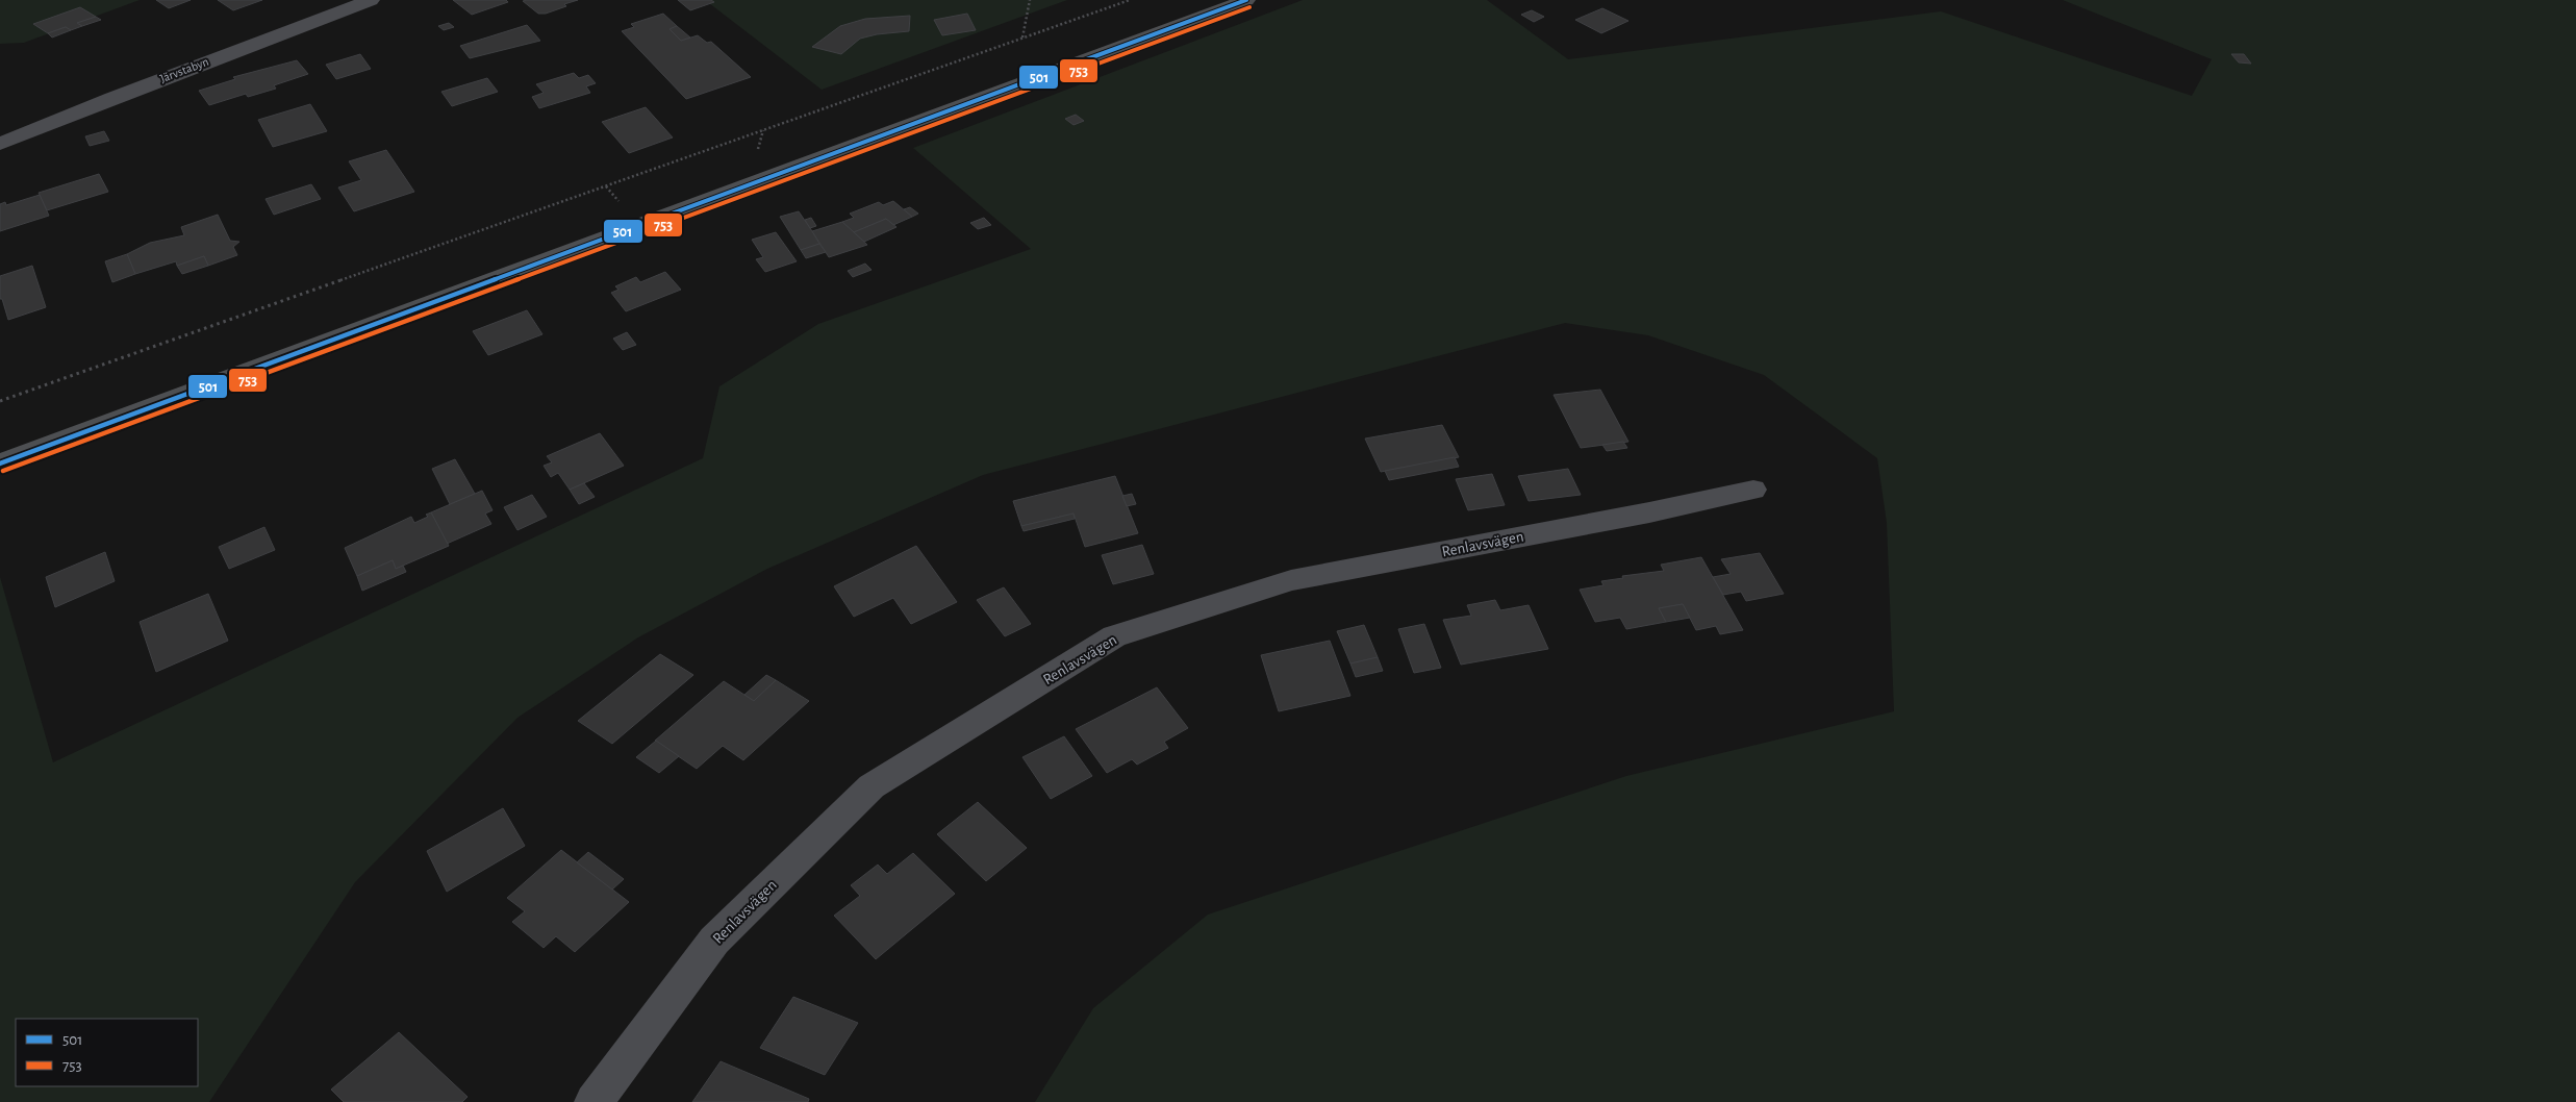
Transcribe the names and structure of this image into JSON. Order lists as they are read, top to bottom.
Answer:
{
  "streets": {
    "street": ["Järvstabyn", "Renlavsvägen"]
  },
  "lines": ["transit line 501", "transit line 753"],
  "legend": ["501", "753"]
}
